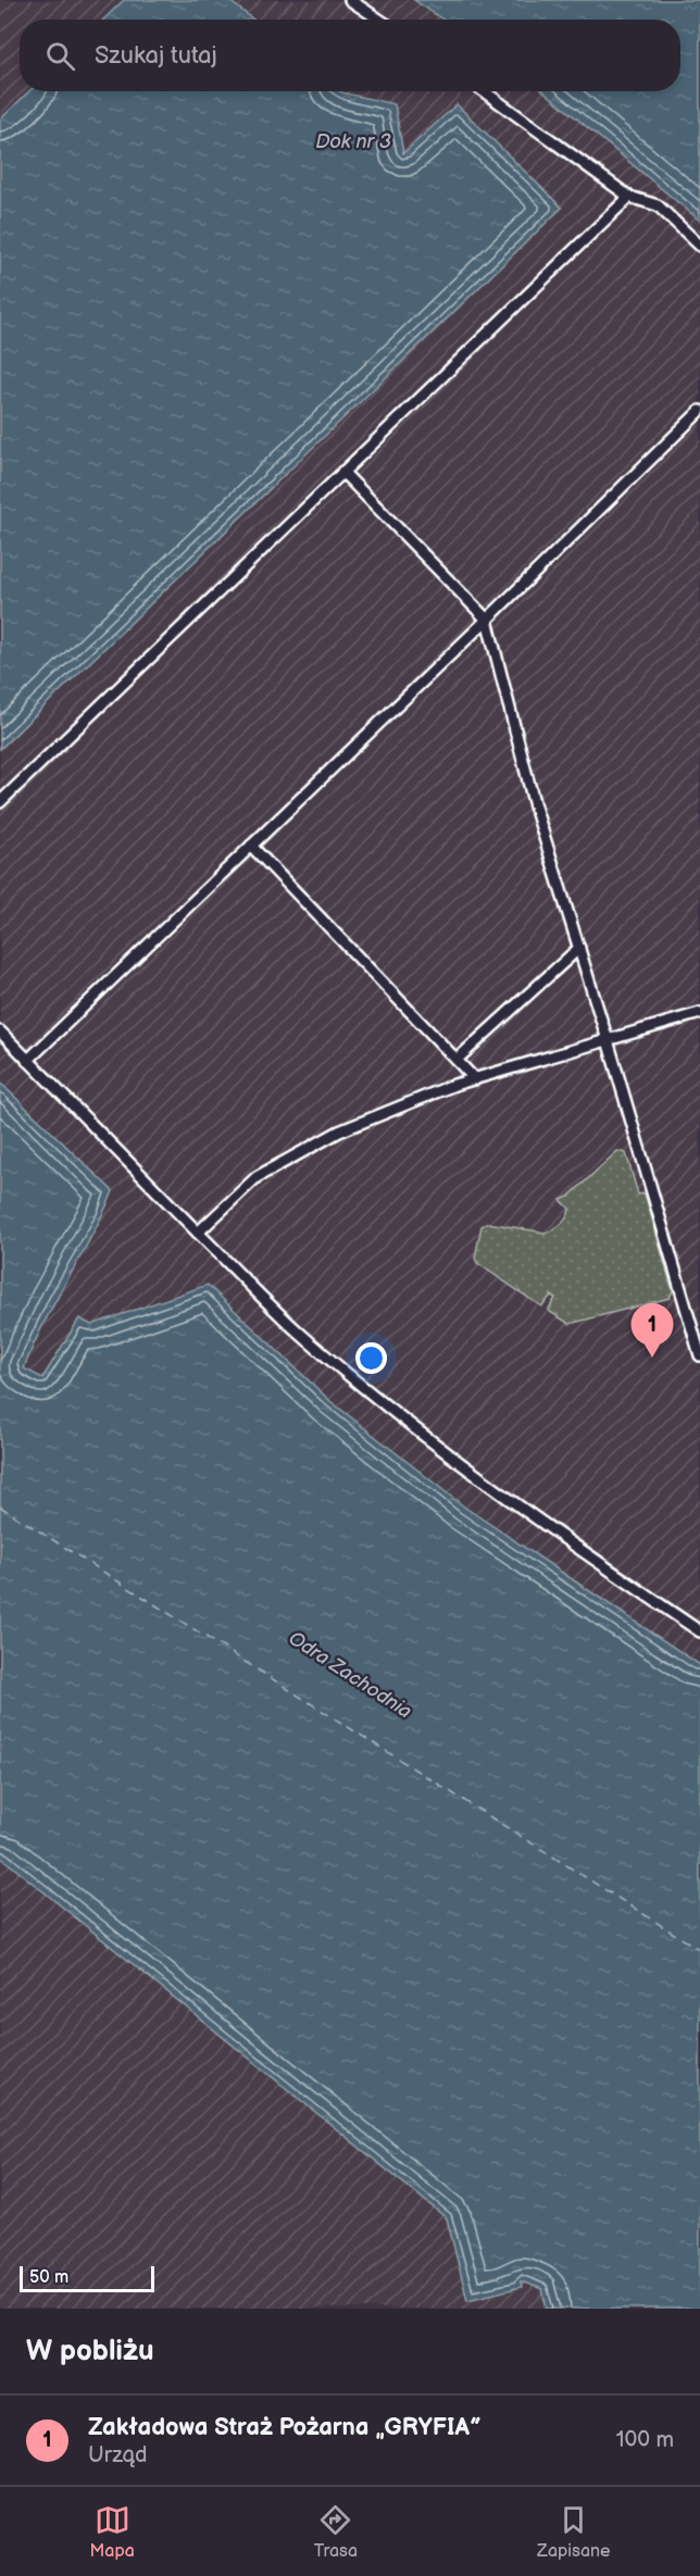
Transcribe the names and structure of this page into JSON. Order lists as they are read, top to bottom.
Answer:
{
  "water": ["Dok nr 3", "Odra Zachodnia"],
  "scale_bar": "50 m",
  "page": {
    "search": "Szukaj tutaj",
    "pins": "1",
    "scale": "50 m",
    "heading": "W pobliżu",
    "list": [
      {
        "mark": "1",
        "name": "Zakładowa Straż Pożarna „GRYFIA”",
        "note": "Urząd",
        "value": "100 m"
      }
    ],
    "nav": ["Mapa", "Trasa", "Zapisane"]
  }
}
